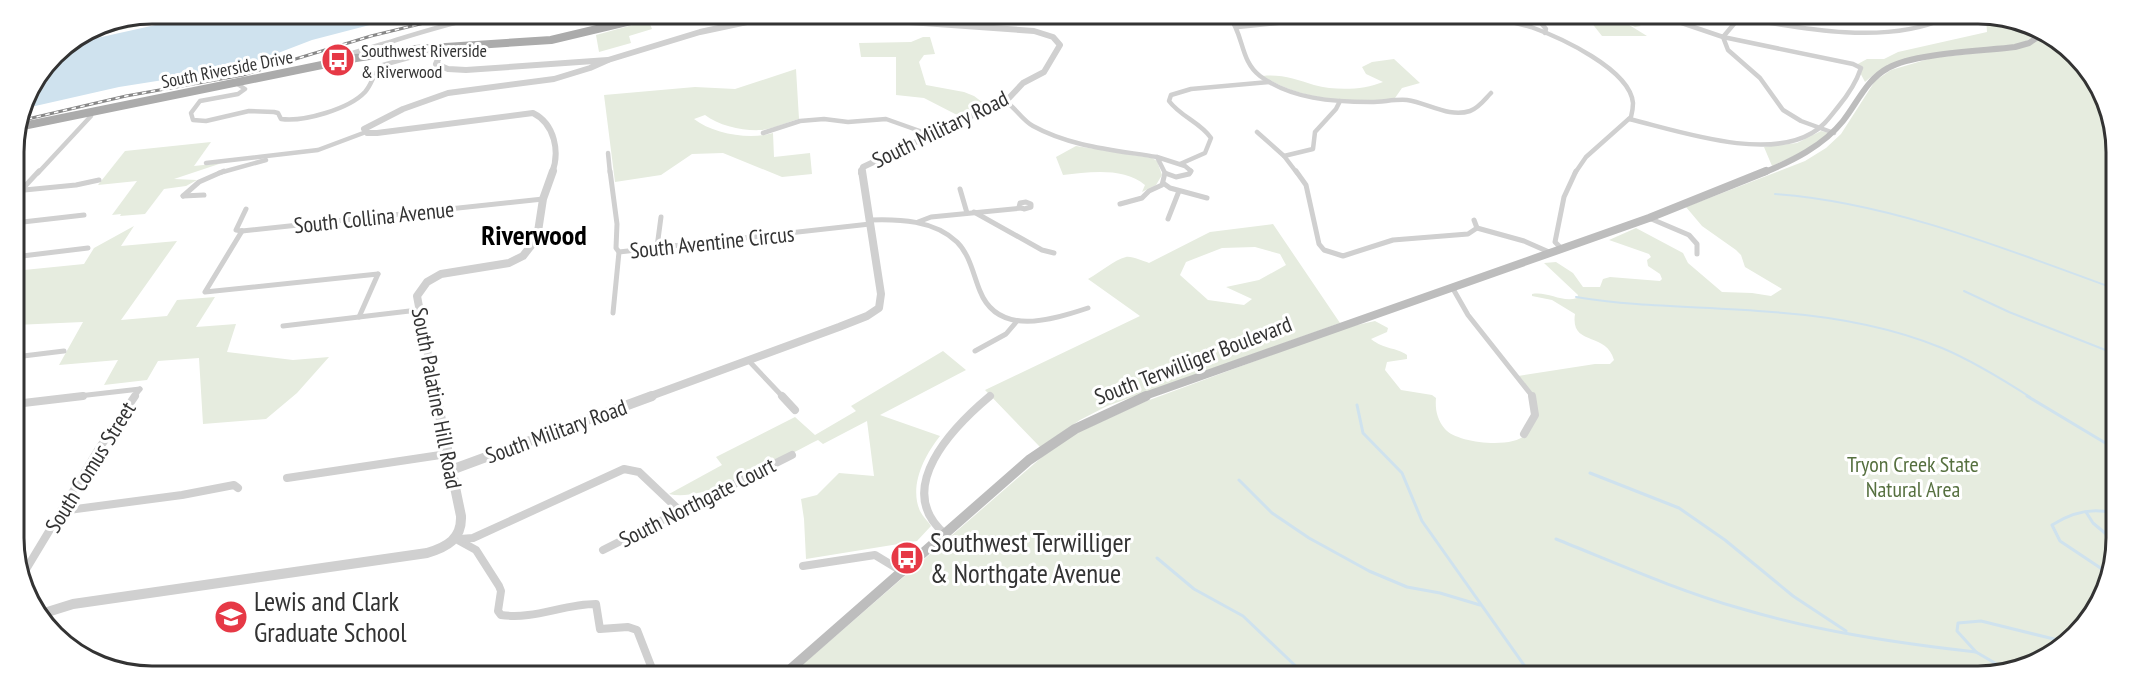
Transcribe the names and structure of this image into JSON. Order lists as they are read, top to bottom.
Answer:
{
  "streets": {
    "main road": ["South Riverside Drive", "South Terwilliger Boulevard"],
    "street": [
      "South Military Road",
      "South Collina Avenue",
      "South Aventine Circus",
      "South Palatine Hill Road",
      "South Comus Street",
      "South Northgate Court"
    ]
  },
  "crossings": [
    ["South Military Road", "South Aventine Circus"],
    ["South Military Road", "South Palatine Hill Road"],
    ["South Collina Avenue", "South Palatine Hill Road"]
  ],
  "districts": ["Riverwood"],
  "parks": ["Tryon Creek State Natural Area"],
  "places": {
    "bus stop": ["Southwest Riverside & Riverwood", "Southwest Terwilliger & Northgate Avenue"],
    "school or university": ["Lewis and Clark Graduate School"]
  }
}
